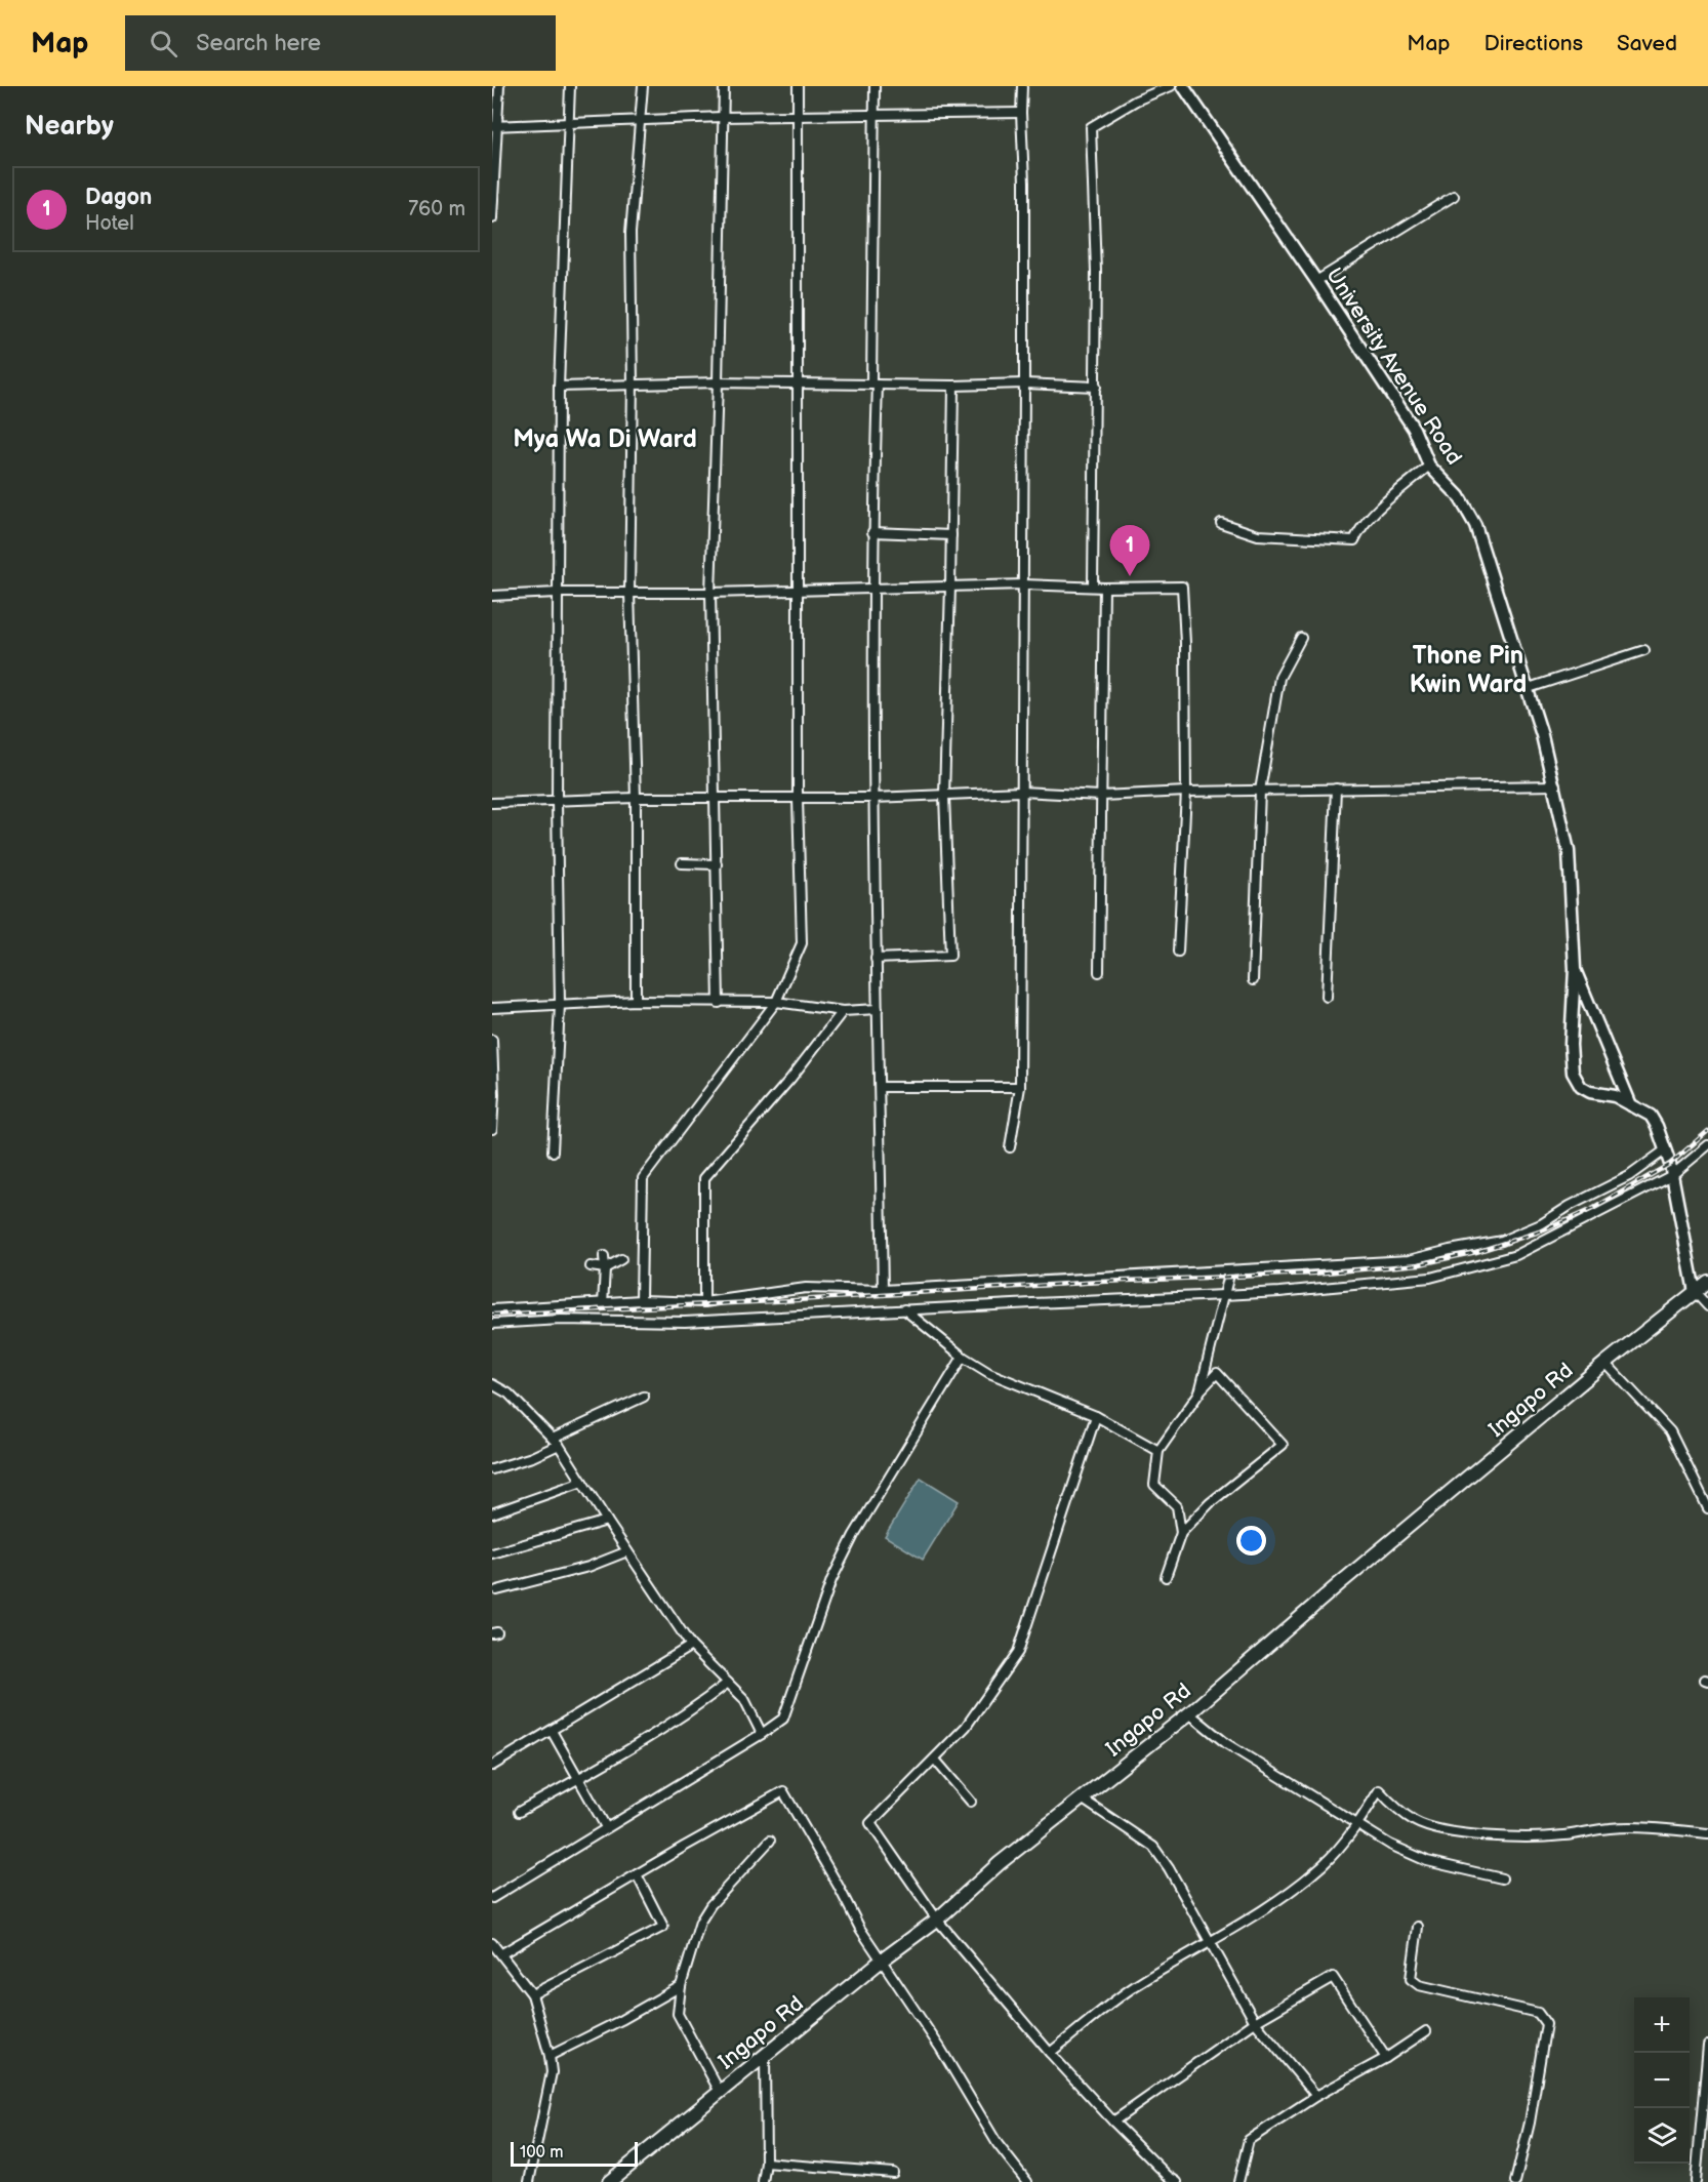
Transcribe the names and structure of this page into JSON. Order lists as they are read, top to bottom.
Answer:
{
  "streets": {
    "main road": ["University Avenue Road", "Ingapo Rd"]
  },
  "crossings": [
    ["University Avenue Road", "Ingapo Rd"]
  ],
  "districts": ["Mya Wa Di Ward", "Thone Pin Kwin Ward"],
  "scale_bar": "100 m",
  "page": {
    "header": "Map",
    "search": "Search here",
    "nav": ["Map", "Directions", "Saved"],
    "heading": "Nearby",
    "list": [
      {
        "mark": "1",
        "name": "Dagon",
        "note": "Hotel",
        "value": "760 m"
      }
    ],
    "pins": "1",
    "map_buttons": ["+", "−"],
    "scale": "100 m"
  }
}
